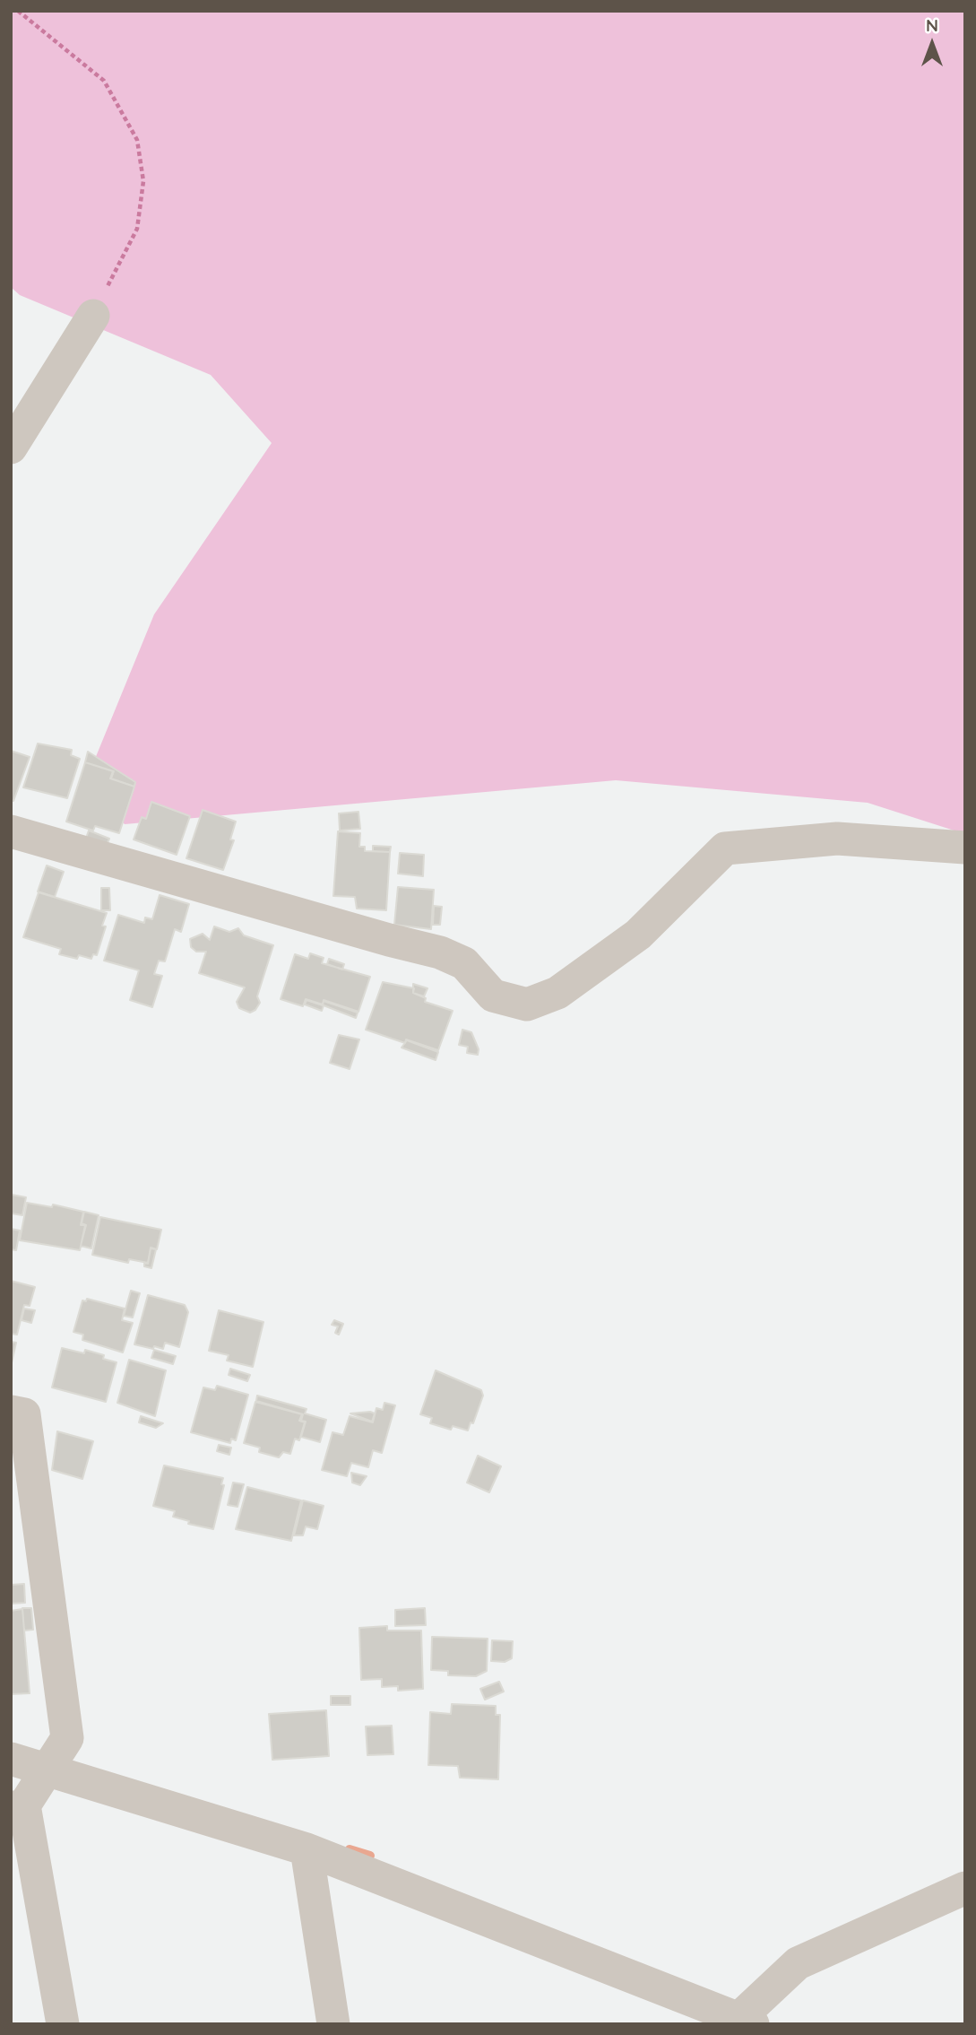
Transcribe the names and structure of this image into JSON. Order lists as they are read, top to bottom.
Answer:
{
  "north": "top"
}
